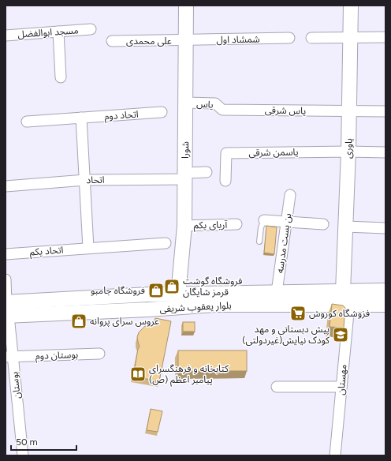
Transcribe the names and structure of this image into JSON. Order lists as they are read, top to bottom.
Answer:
{
  "streets": {
    "main road": ["یاوری", "شورا", "بلوار یعقوب شریفی"],
    "street": [
      "مسجد ابوالفضل",
      "شمشاد اول",
      "علی محمدی",
      "یاس",
      "یاس شرقی",
      "اتحاد دوم",
      "یاسمن شرقی",
      "اتحاد",
      "آریای یکم",
      "بن بست مدرسه",
      "اتحاد یکم",
      "بوستان دوم",
      "مهستان",
      "بوستان"
    ]
  },
  "crossings": [
    ["شمشاد اول", "علی محمدی"],
    ["شمشاد اول", "شورا"],
    ["علی محمدی", "شورا"],
    ["یاس", "یاس شرقی"],
    ["یاس", "شورا"],
    ["یاس شرقی", "یاوری"],
    ["یاوری", "یاسمن شرقی"],
    ["یاوری", "بلوار یعقوب شریفی"],
    ["شورا", "اتحاد"],
    ["شورا", "آریای یکم"],
    ["شورا", "بلوار یعقوب شریفی"],
    ["بن بست مدرسه", "بلوار یعقوب شریفی"],
    ["بلوار یعقوب شریفی", "مهستان"],
    ["بلوار یعقوب شریفی", "بوستان"],
    ["بوستان دوم", "بوستان"]
  ],
  "places": {
    "shop": ["فروشگاه گوشت قرمز شایگان", "فروشگاه جامبو", "عروس سرای پروانه"],
    "supermarket": ["فزوشگاه کوروش"],
    "school or university": ["پیش دبستانی و مهد کودک نیایش(غیردولتی)"],
    "library": ["کتابخانه و فرهنگسرای پیامبر اعظم (ص)"]
  },
  "scale_bar": "50 m"
}
